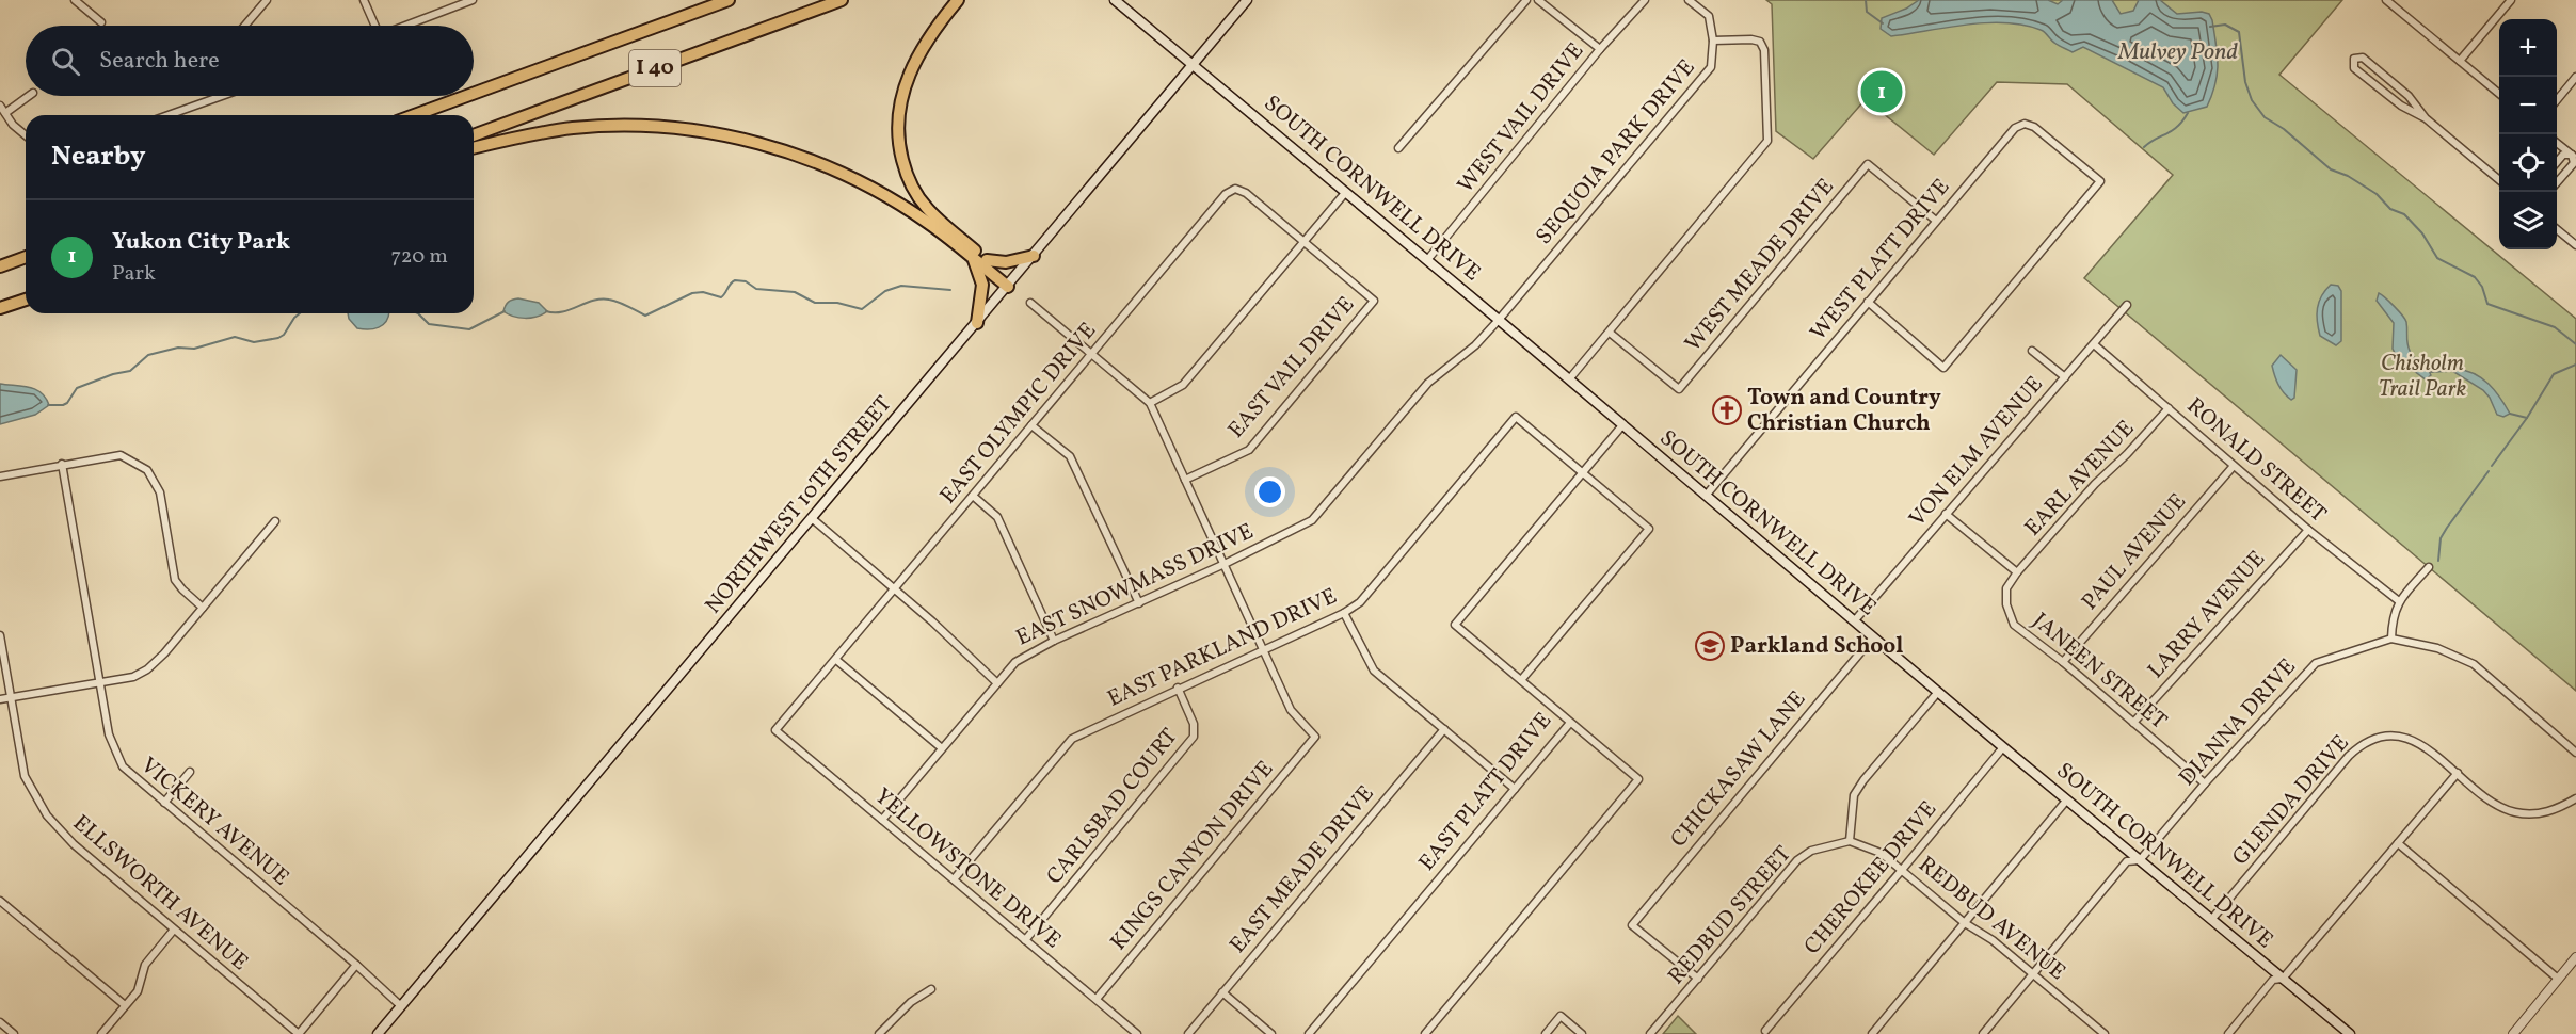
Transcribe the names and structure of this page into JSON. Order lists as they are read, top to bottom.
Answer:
{
  "streets": {
    "highway": ["I 40"],
    "main road": ["SOUTH CORNWELL DRIVE", "NORTHWEST 10TH STREET"],
    "street": [
      "WEST VAIL DRIVE",
      "SEQUOIA PARK DRIVE",
      "WEST PLATT DRIVE",
      "WEST MEADE DRIVE",
      "EAST VAIL DRIVE",
      "EAST OLYMPIC DRIVE",
      "VON ELM AVENUE",
      "RONALD STREET",
      "EARL AVENUE",
      "PAUL AVENUE",
      "EAST SNOWMASS DRIVE",
      "LARRY AVENUE",
      "EAST PARKLAND DRIVE",
      "JANEEN STREET",
      "DIANNA DRIVE",
      "CHICKASAW LANE",
      "EAST PLATT DRIVE",
      "GLENDA DRIVE",
      "CARLSBAD COURT",
      "VICKERY AVENUE",
      "KINGS CANYON DRIVE",
      "YELLOWSTONE DRIVE",
      "EAST MEADE DRIVE",
      "CHEROKEE DRIVE",
      "ELLSWORTH AVENUE",
      "REDBUD STREET",
      "REDBUD AVENUE"
    ]
  },
  "crossings": [
    ["WEST VAIL DRIVE", "SOUTH CORNWELL DRIVE"],
    ["SEQUOIA PARK DRIVE", "SOUTH CORNWELL DRIVE"],
    ["SEQUOIA PARK DRIVE", "EAST SNOWMASS DRIVE"],
    ["SOUTH CORNWELL DRIVE", "WEST PLATT DRIVE"],
    ["SOUTH CORNWELL DRIVE", "VON ELM AVENUE"],
    ["SOUTH CORNWELL DRIVE", "NORTHWEST 10TH STREET"],
    ["SOUTH CORNWELL DRIVE", "EAST SNOWMASS DRIVE"],
    ["SOUTH CORNWELL DRIVE", "DIANNA DRIVE"],
    ["SOUTH CORNWELL DRIVE", "CHICKASAW LANE"],
    ["SOUTH CORNWELL DRIVE", "GLENDA DRIVE"],
    ["SOUTH CORNWELL DRIVE", "CHEROKEE DRIVE"],
    ["WEST PLATT DRIVE", "WEST MEADE DRIVE"],
    ["EAST VAIL DRIVE", "EAST OLYMPIC DRIVE"],
    ["EAST OLYMPIC DRIVE", "YELLOWSTONE DRIVE"],
    ["VON ELM AVENUE", "RONALD STREET"],
    ["RONALD STREET", "EARL AVENUE"],
    ["RONALD STREET", "PAUL AVENUE"],
    ["RONALD STREET", "LARRY AVENUE"],
    ["EARL AVENUE", "JANEEN STREET"],
    ["NORTHWEST 10TH STREET", "VICKERY AVENUE"],
    ["PAUL AVENUE", "JANEEN STREET"],
    ["EAST SNOWMASS DRIVE", "YELLOWSTONE DRIVE"],
    ["LARRY AVENUE", "JANEEN STREET"],
    ["EAST PARKLAND DRIVE", "EAST PLATT DRIVE"],
    ["EAST PARKLAND DRIVE", "CARLSBAD COURT"],
    ["EAST PARKLAND DRIVE", "KINGS CANYON DRIVE"],
    ["EAST PARKLAND DRIVE", "YELLOWSTONE DRIVE"],
    ["JANEEN STREET", "DIANNA DRIVE"],
    ["DIANNA DRIVE", "REDBUD AVENUE"],
    ["CHICKASAW LANE", "REDBUD STREET"],
    ["CARLSBAD COURT", "YELLOWSTONE DRIVE"],
    ["VICKERY AVENUE", "ELLSWORTH AVENUE"],
    ["KINGS CANYON DRIVE", "YELLOWSTONE DRIVE"],
    ["CHEROKEE DRIVE", "REDBUD AVENUE"],
    ["REDBUD STREET", "REDBUD AVENUE"]
  ],
  "water": ["Mulvey Pond"],
  "parks": ["Chisholm Trail Park"],
  "places": {
    "church": ["Town and Country Christian Church"],
    "school or university": ["Parkland School"]
  },
  "page": {
    "map_buttons": ["+", "−"],
    "search": "Search here",
    "pins": "1",
    "heading": "Nearby",
    "list": [
      {
        "mark": "1",
        "name": "Yukon City Park",
        "note": "Park",
        "value": "720 m"
      }
    ]
  }
}
